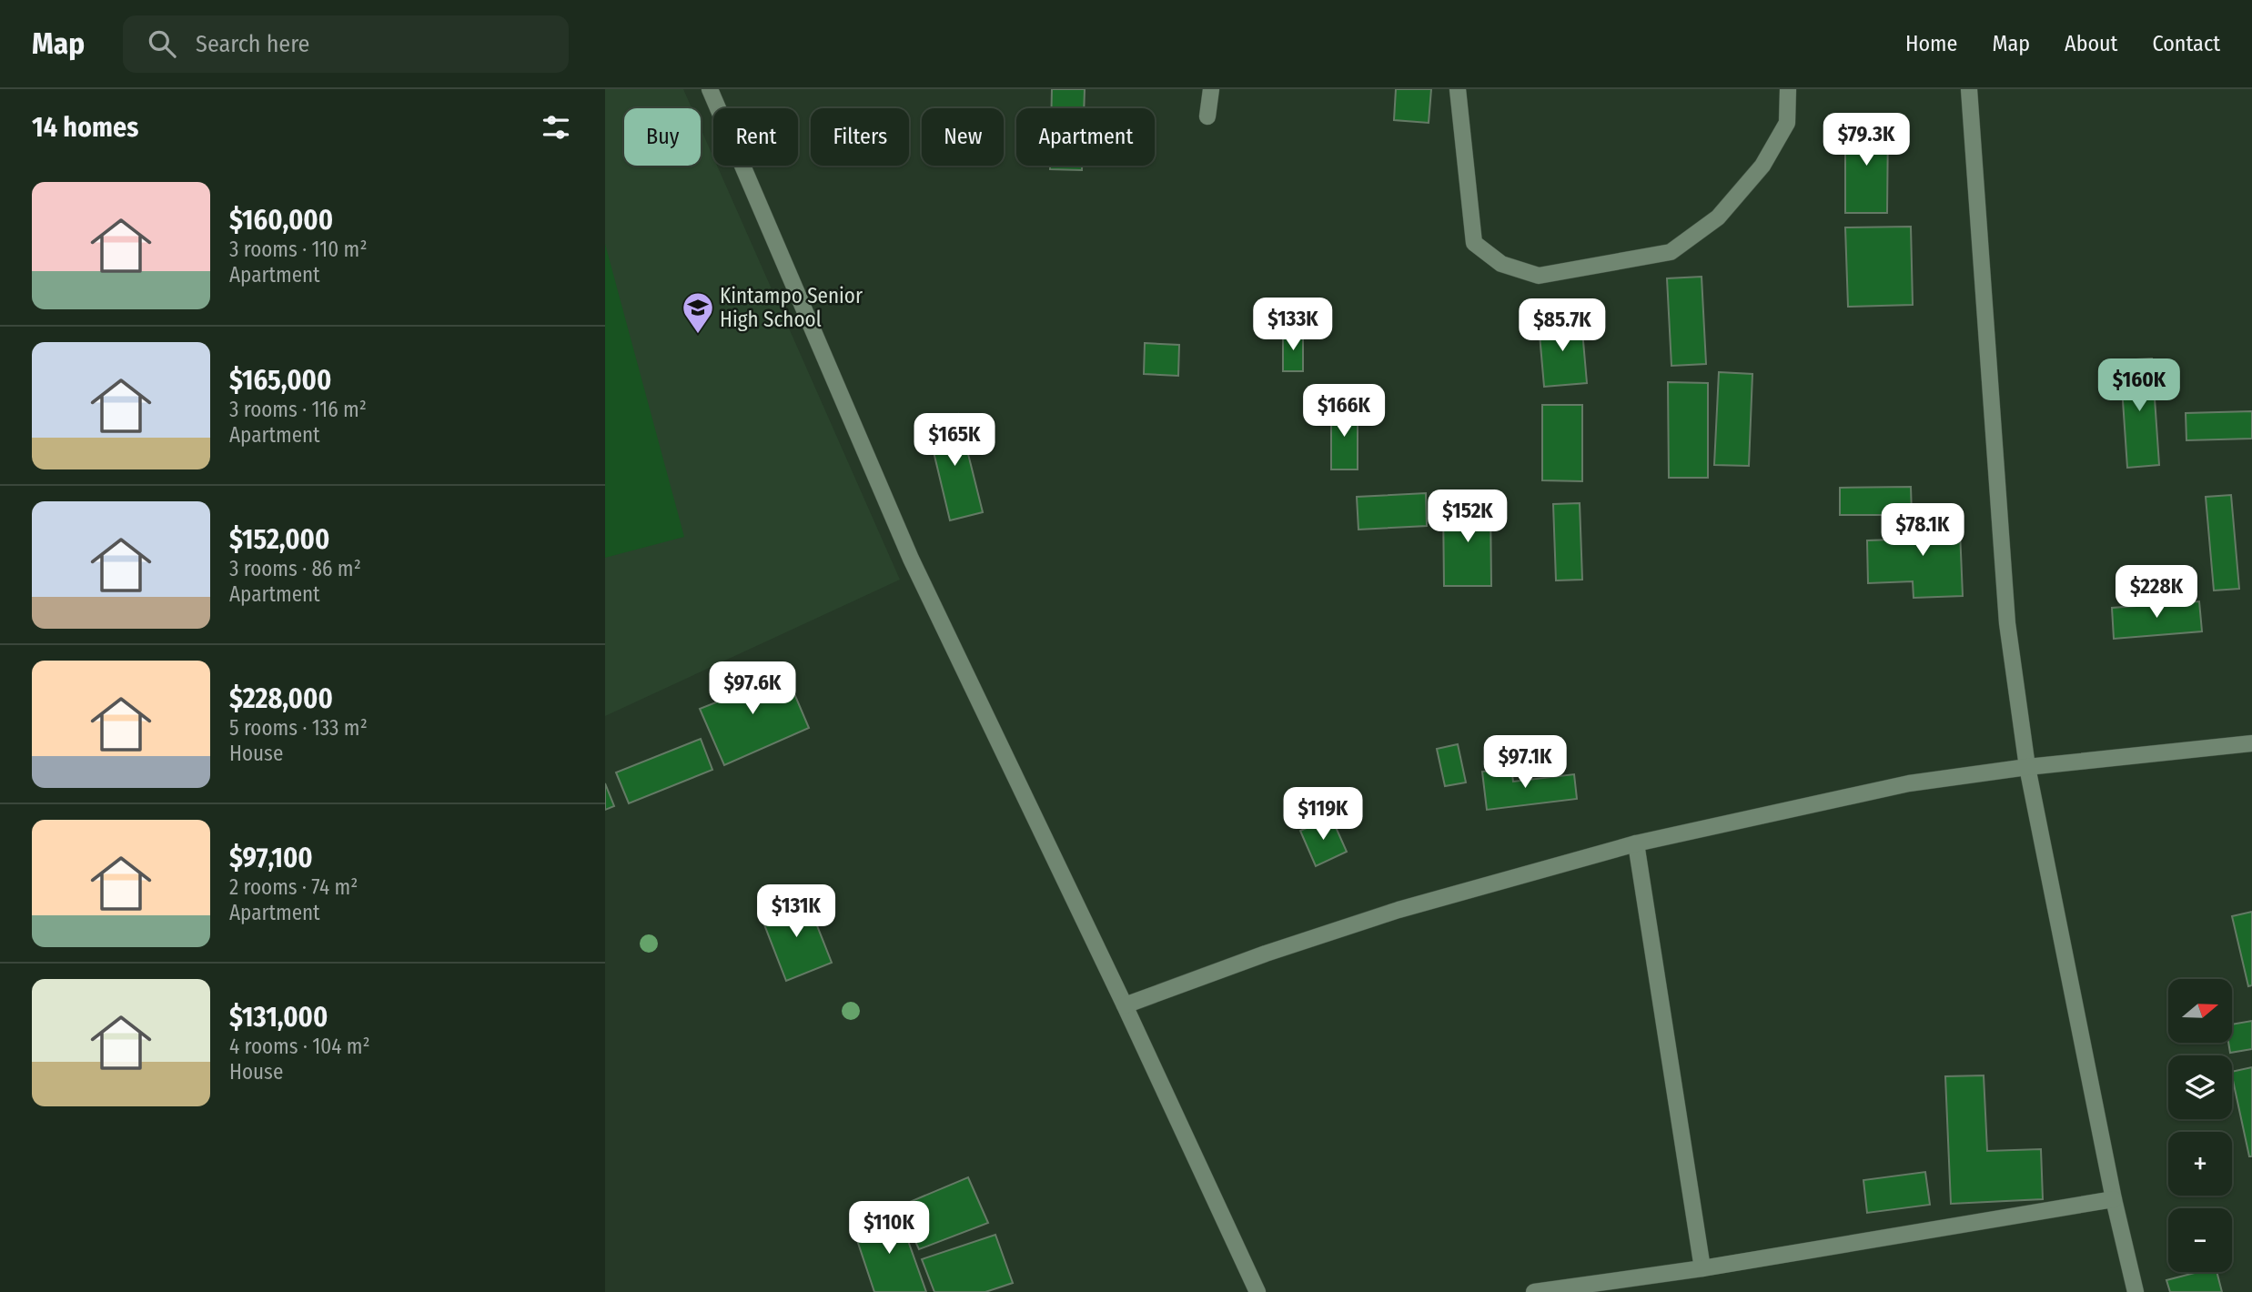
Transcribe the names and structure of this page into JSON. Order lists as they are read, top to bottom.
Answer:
{
  "places": {
    "school or university": ["Kintampo Senior High School"]
  },
  "north": "right",
  "page": {
    "header": "Map",
    "search": "Search here",
    "nav": [
      "Home",
      "Map",
      "About",
      "Contact"
    ],
    "heading": "14 homes",
    "chip": [
      "Buy",
      "Rent",
      "Filters",
      "New",
      "Apartment"
    ],
    "price": [
      "$79.3K",
      "$133K",
      "$85.7K",
      "$160K",
      "$166K",
      "$165K",
      "$152K",
      "$78.1K",
      "$228K",
      "$97.6K",
      "$97.1K",
      "$119K",
      "$131K",
      "$110K"
    ],
    "list": [
      {
        "name": "$160,000",
        "note": "3 rooms · 110 m² · Apartment"
      },
      {
        "name": "$165,000",
        "note": "3 rooms · 116 m² · Apartment"
      },
      {
        "name": "$152,000",
        "note": "3 rooms · 86 m² · Apartment"
      },
      {
        "name": "$228,000",
        "note": "5 rooms · 133 m² · House"
      },
      {
        "name": "$97,100",
        "note": "2 rooms · 74 m² · Apartment"
      },
      {
        "name": "$131,000",
        "note": "4 rooms · 104 m² · House"
      }
    ],
    "map_buttons": ["+", "−"]
  }
}
